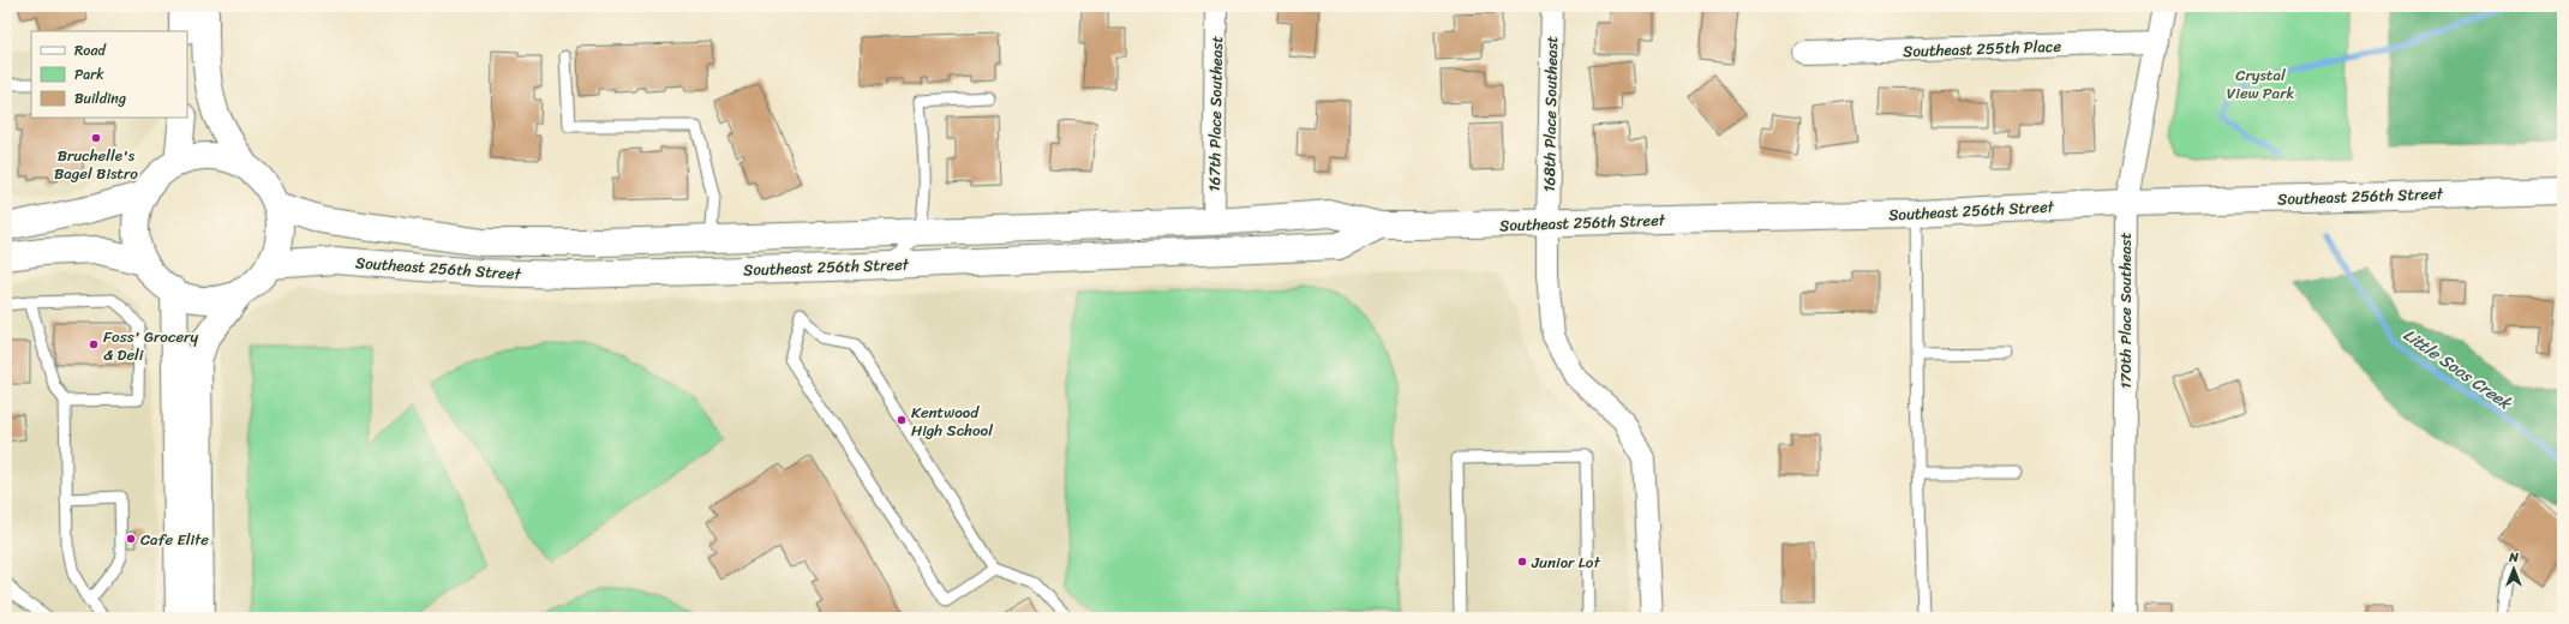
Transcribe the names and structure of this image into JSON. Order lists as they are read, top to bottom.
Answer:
{
  "streets": {
    "main road": ["Southeast 256th Street"],
    "street": [
      "Southeast 255th Place",
      "167th Place Southeast",
      "168th Place Southeast",
      "170th Place Southeast"
    ]
  },
  "crossings": [
    ["Southeast 255th Place", "170th Place Southeast"],
    ["167th Place Southeast", "Southeast 256th Street"],
    ["168th Place Southeast", "Southeast 256th Street"],
    ["Southeast 256th Street", "170th Place Southeast"]
  ],
  "water": ["Little Soos Creek"],
  "parks": ["Crystal View Park"],
  "places": [
    "Bruchelle's Bagel Bistro",
    "Foss' Grocery & Deli",
    "Kentwood High School",
    "Cafe Elite",
    "Junior Lot"
  ],
  "legend": ["Road", "Park", "Building"],
  "north": "top"
}
